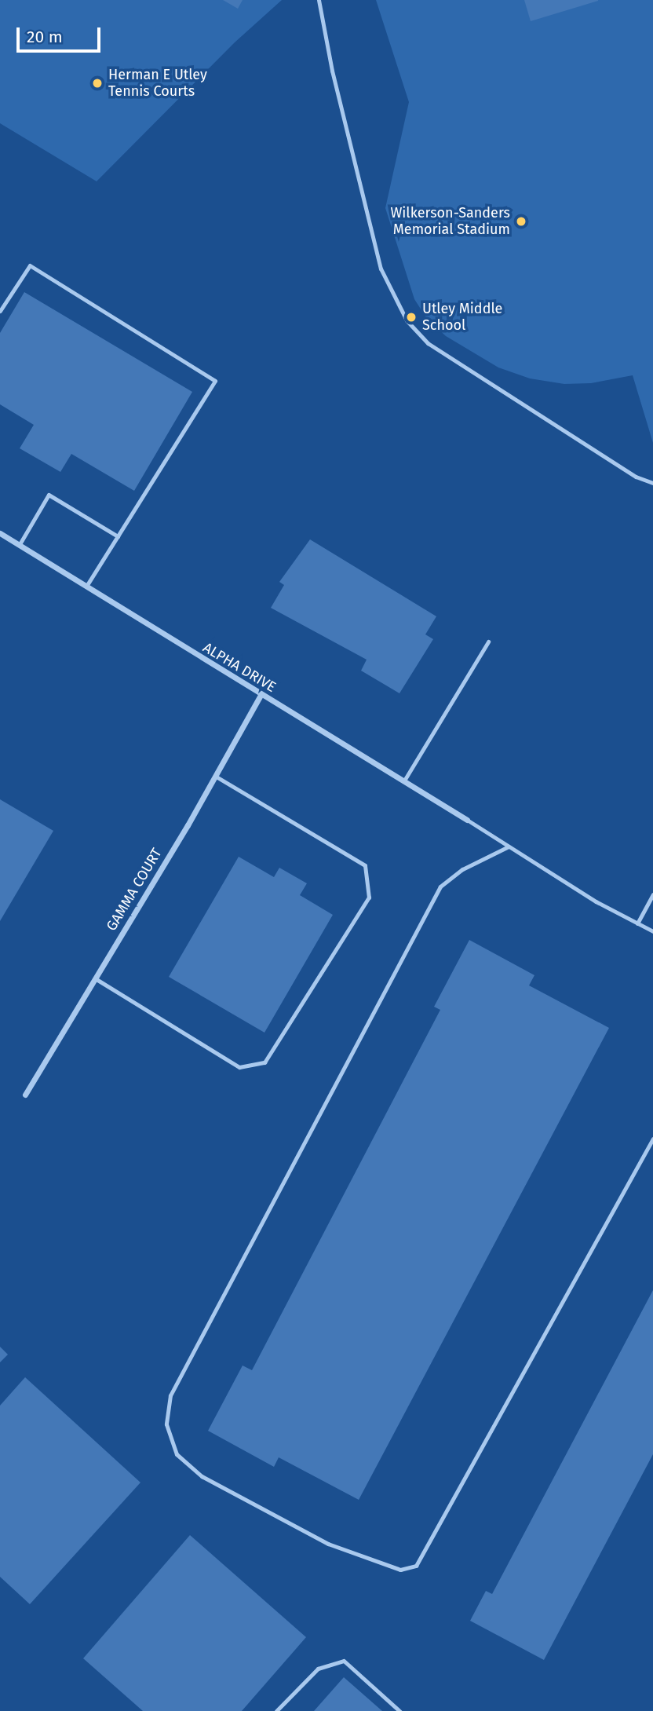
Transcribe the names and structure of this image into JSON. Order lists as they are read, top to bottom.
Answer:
{
  "streets": {
    "street": ["ALPHA DRIVE", "GAMMA COURT"]
  },
  "crossings": [
    ["ALPHA DRIVE", "GAMMA COURT"]
  ],
  "places": ["Herman E Utley Tennis Courts", "Wilkerson-Sanders Memorial Stadium", "Utley Middle School"],
  "scale_bar": "20 m"
}
